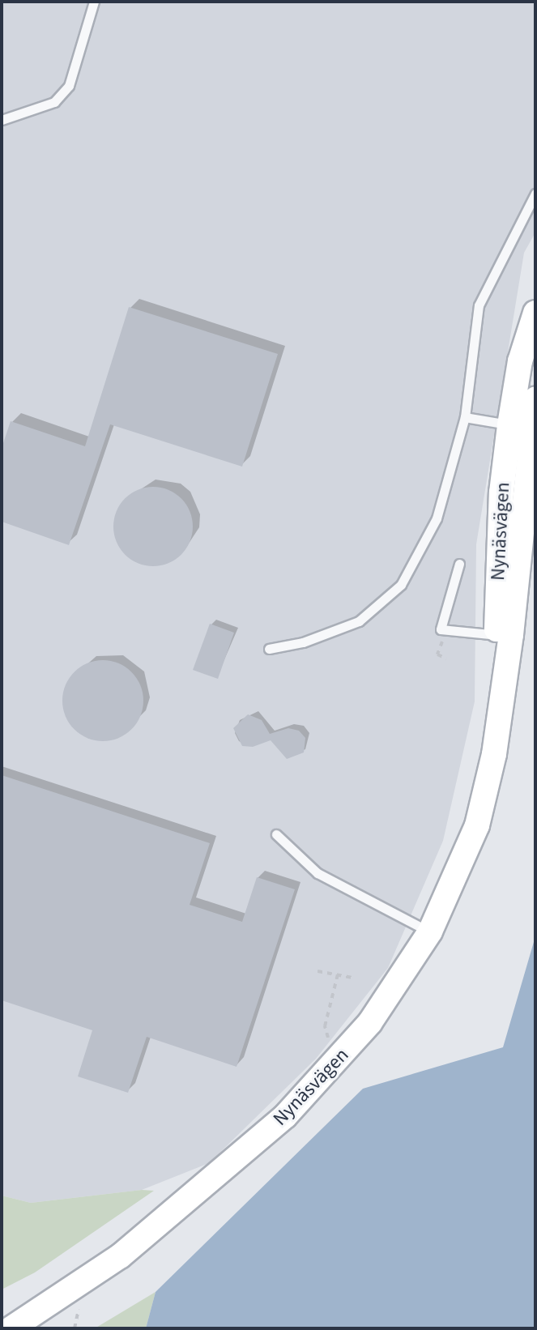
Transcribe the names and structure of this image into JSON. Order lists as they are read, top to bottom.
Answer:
{
  "streets": {
    "street": ["Nynäsvägen"]
  }
}
